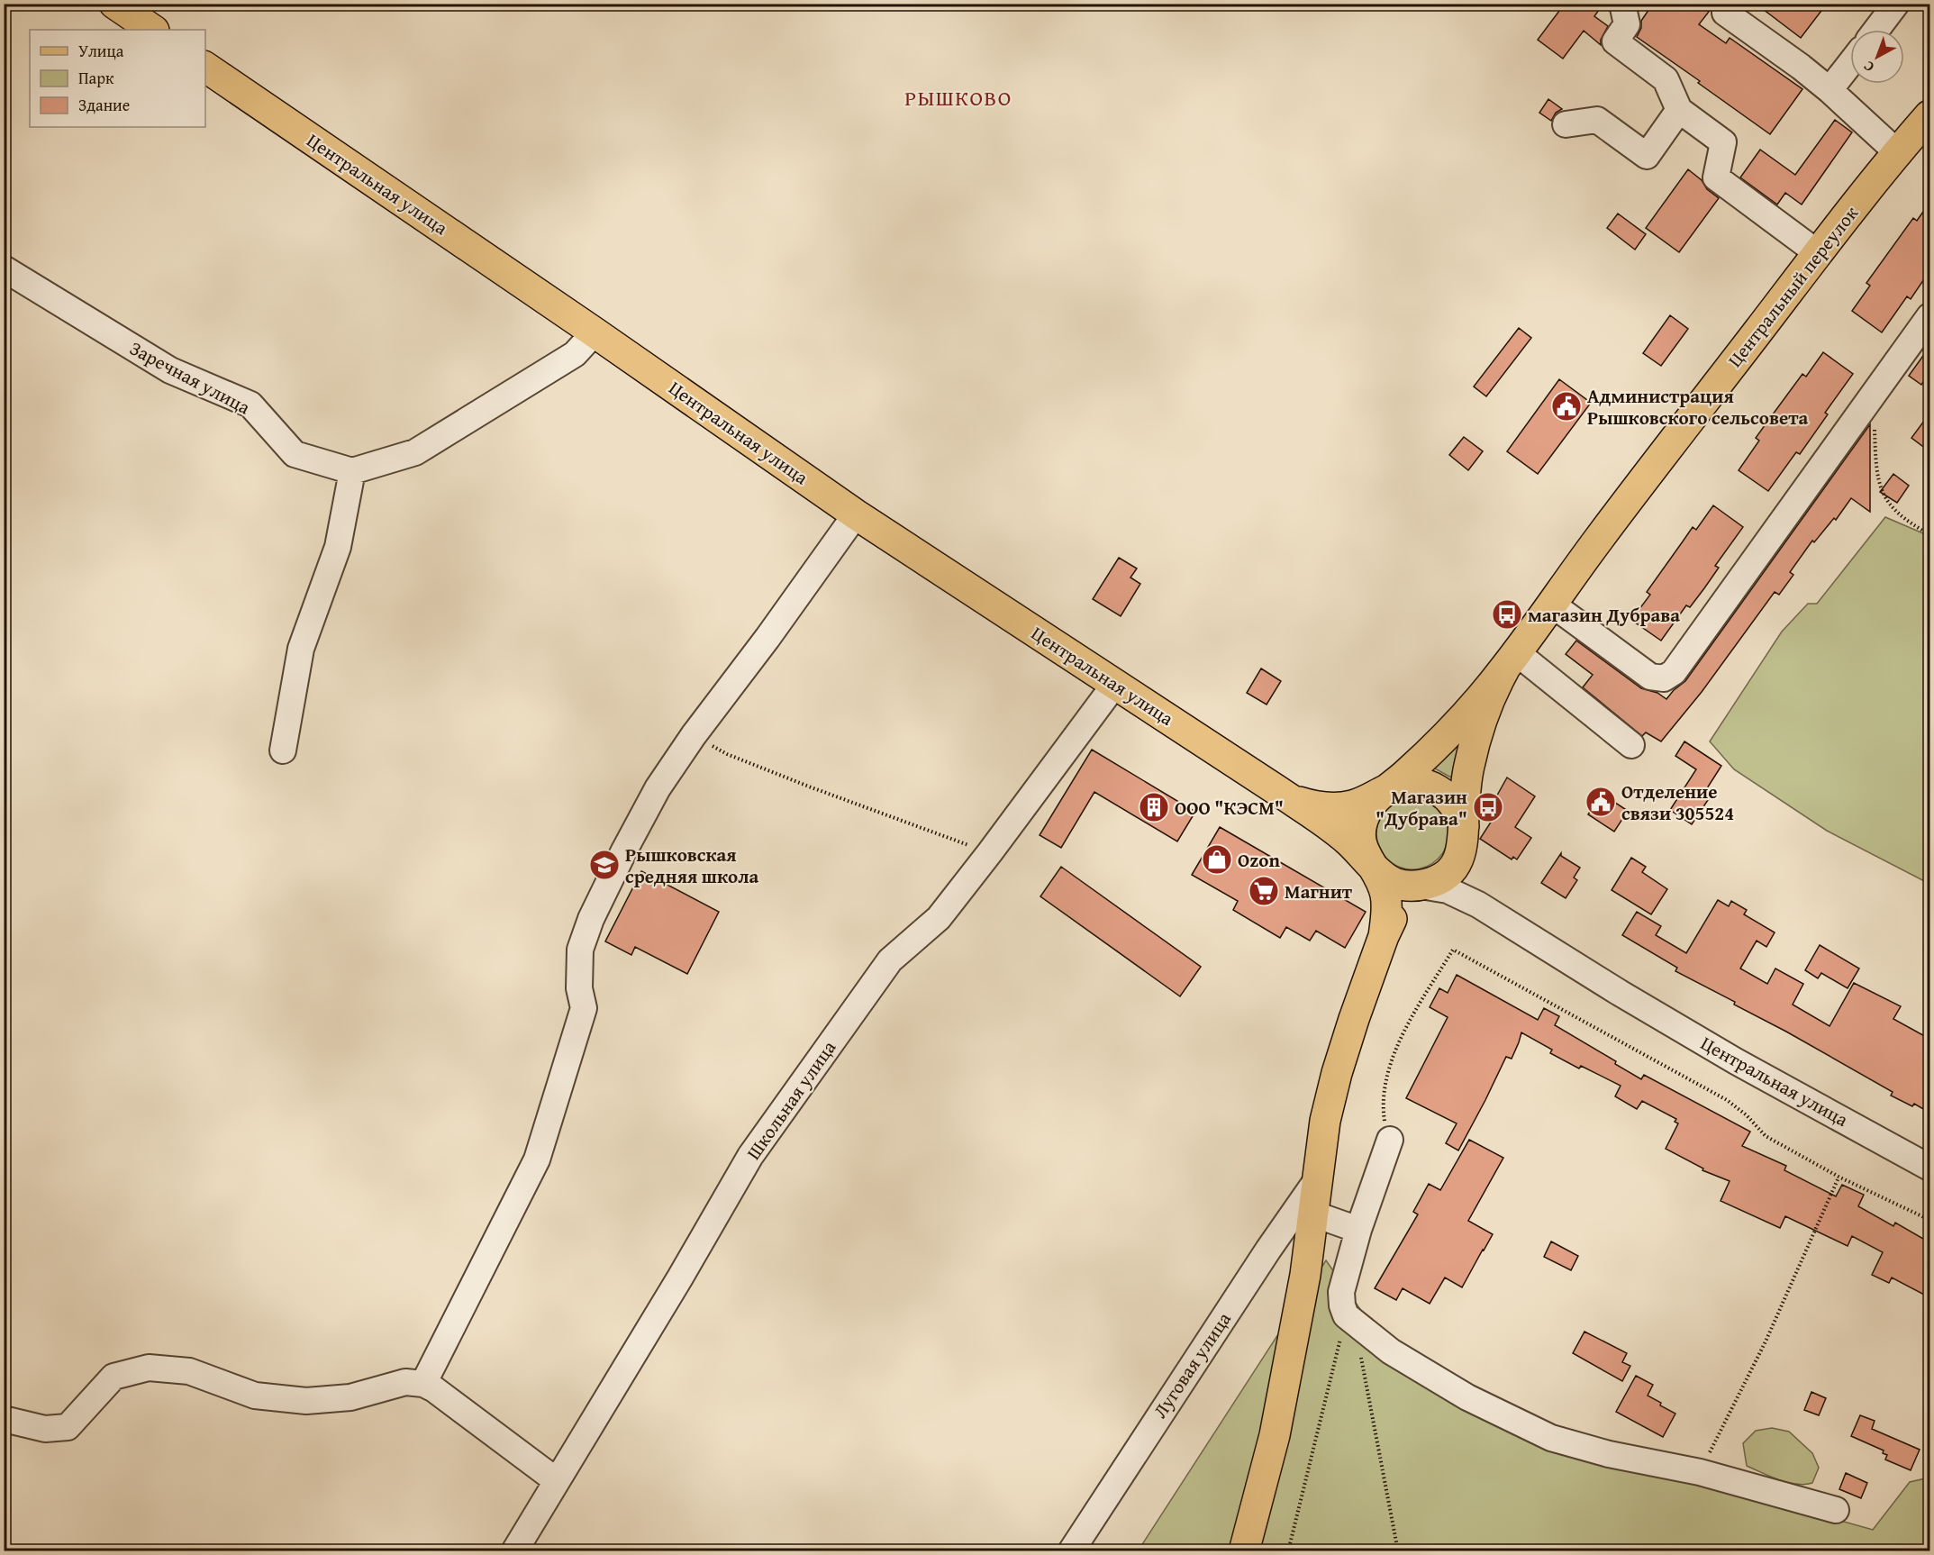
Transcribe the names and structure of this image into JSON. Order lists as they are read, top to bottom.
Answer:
{
  "streets": {
    "main road": ["Центральная улица", "Центральный переулок"],
    "street": ["Заречная улица", "Школьная улица", "Луговая улица"]
  },
  "crossings": [
    ["Центральная улица", "Школьная улица"]
  ],
  "districts": ["РЫШКОВО"],
  "places": {
    "public building": ["Администрация Рышковского сельсовета", "Отделение связи 305524"],
    "bus stop": ["магазин Дубрава", "Магазин \"Дубрава\""],
    "building": ["ООО \"КЭСМ\""],
    "shop": ["Ozon"],
    "school or university": ["Рышковская средняя школа"],
    "supermarket": ["Магнит"]
  },
  "legend": ["Улица", "Парк", "Здание"],
  "north": "bottom left"
}
